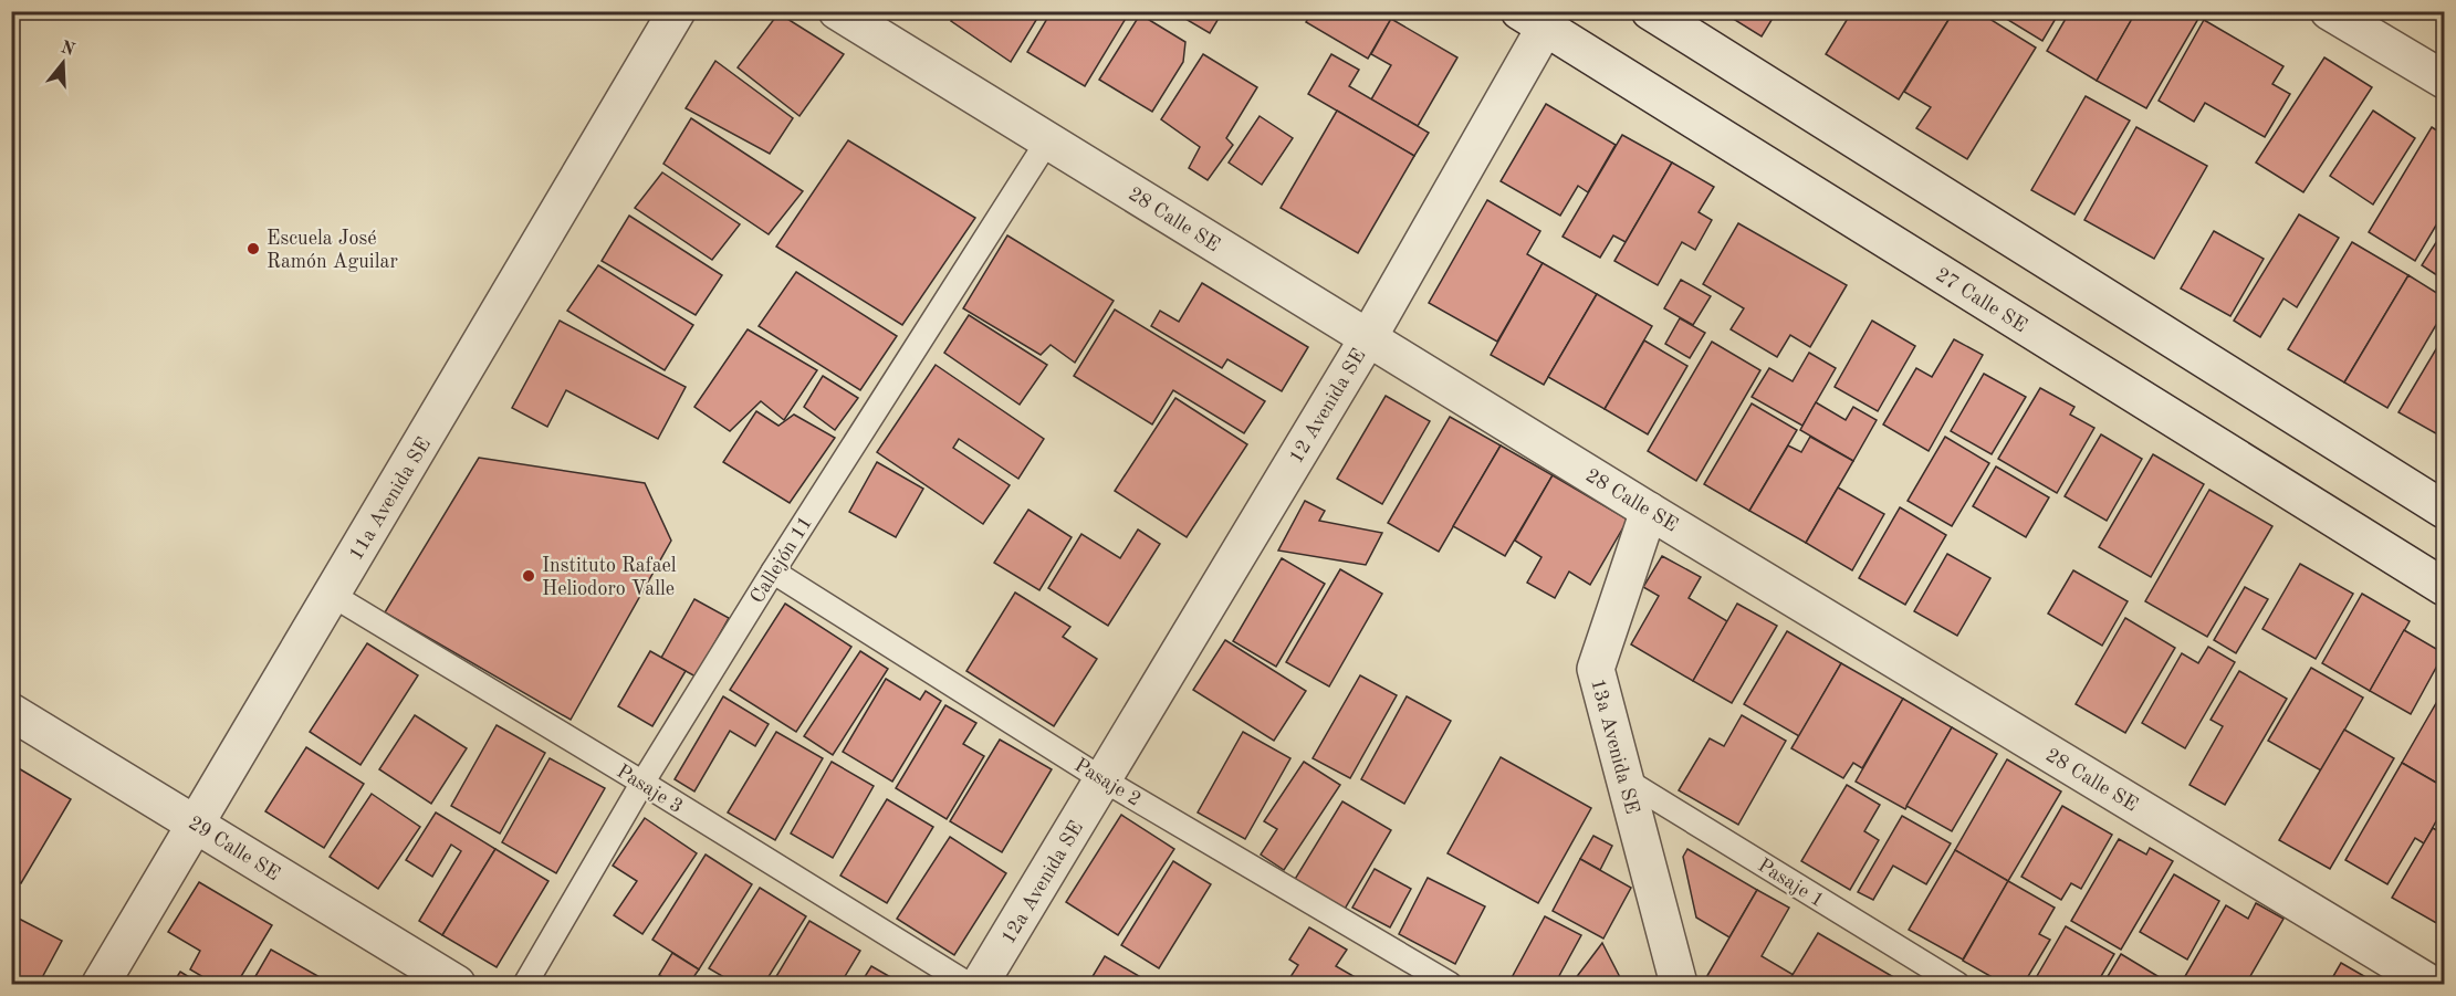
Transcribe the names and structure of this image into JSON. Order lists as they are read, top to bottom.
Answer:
{
  "streets": {
    "street": [
      "28 Calle SE",
      "27 Calle SE",
      "12 Avenida SE",
      "11a Avenida SE",
      "13a Avenida SE",
      "29 Calle SE",
      "12a Avenida SE"
    ],
    "lane": [
      "Callejón 11",
      "Pasaje 2",
      "Pasaje 3",
      "Pasaje 1"
    ]
  },
  "crossings": [
    ["28 Calle SE", "12 Avenida SE"],
    ["28 Calle SE", "Callejón 11"],
    ["28 Calle SE", "13a Avenida SE"],
    ["27 Calle SE", "12 Avenida SE"],
    ["12 Avenida SE", "Pasaje 2"],
    ["12 Avenida SE", "12a Avenida SE"],
    ["11a Avenida SE", "Pasaje 3"],
    ["11a Avenida SE", "29 Calle SE"],
    ["Callejón 11", "Pasaje 2"],
    ["Callejón 11", "Pasaje 3"],
    ["13a Avenida SE", "Pasaje 1"],
    ["Pasaje 2", "12a Avenida SE"]
  ],
  "places": ["Escuela José Ramón Aguilar", "Instituto Rafael Heliodoro Valle"],
  "north": "top"
}
